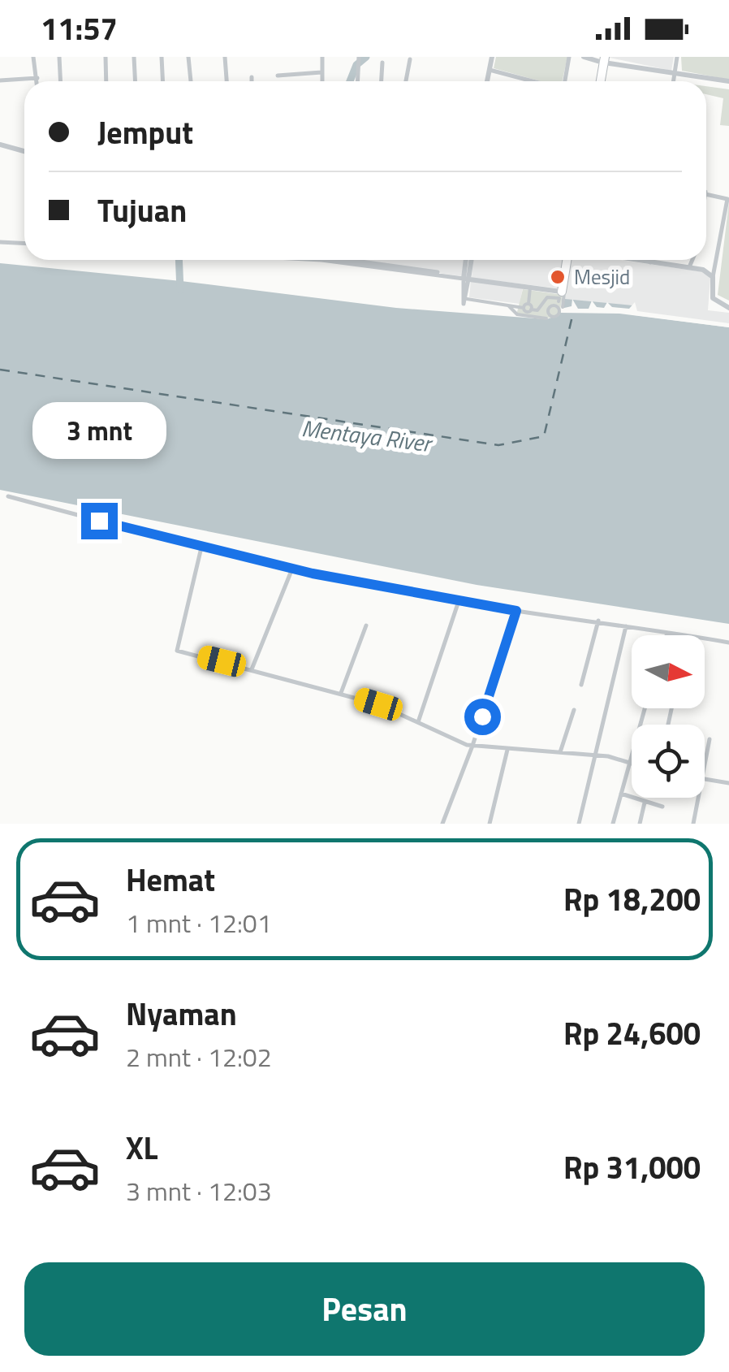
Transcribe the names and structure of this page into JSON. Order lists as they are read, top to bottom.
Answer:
{
  "water": ["Mentaya River"],
  "places": ["Mesjid"],
  "north": "right",
  "page": {
    "status": "11:57",
    "banner": ["Jemput", "Tujuan"],
    "bubble": "3 mnt",
    "list": [
      {
        "name": "Hemat",
        "note": "1 mnt · 12:01",
        "value": "Rp 18,200"
      },
      {
        "name": "Nyaman",
        "note": "2 mnt · 12:02",
        "value": "Rp 24,600"
      },
      {
        "name": "XL",
        "note": "3 mnt · 12:03",
        "value": "Rp 31,000"
      }
    ],
    "buttons": "Pesan"
  }
}
